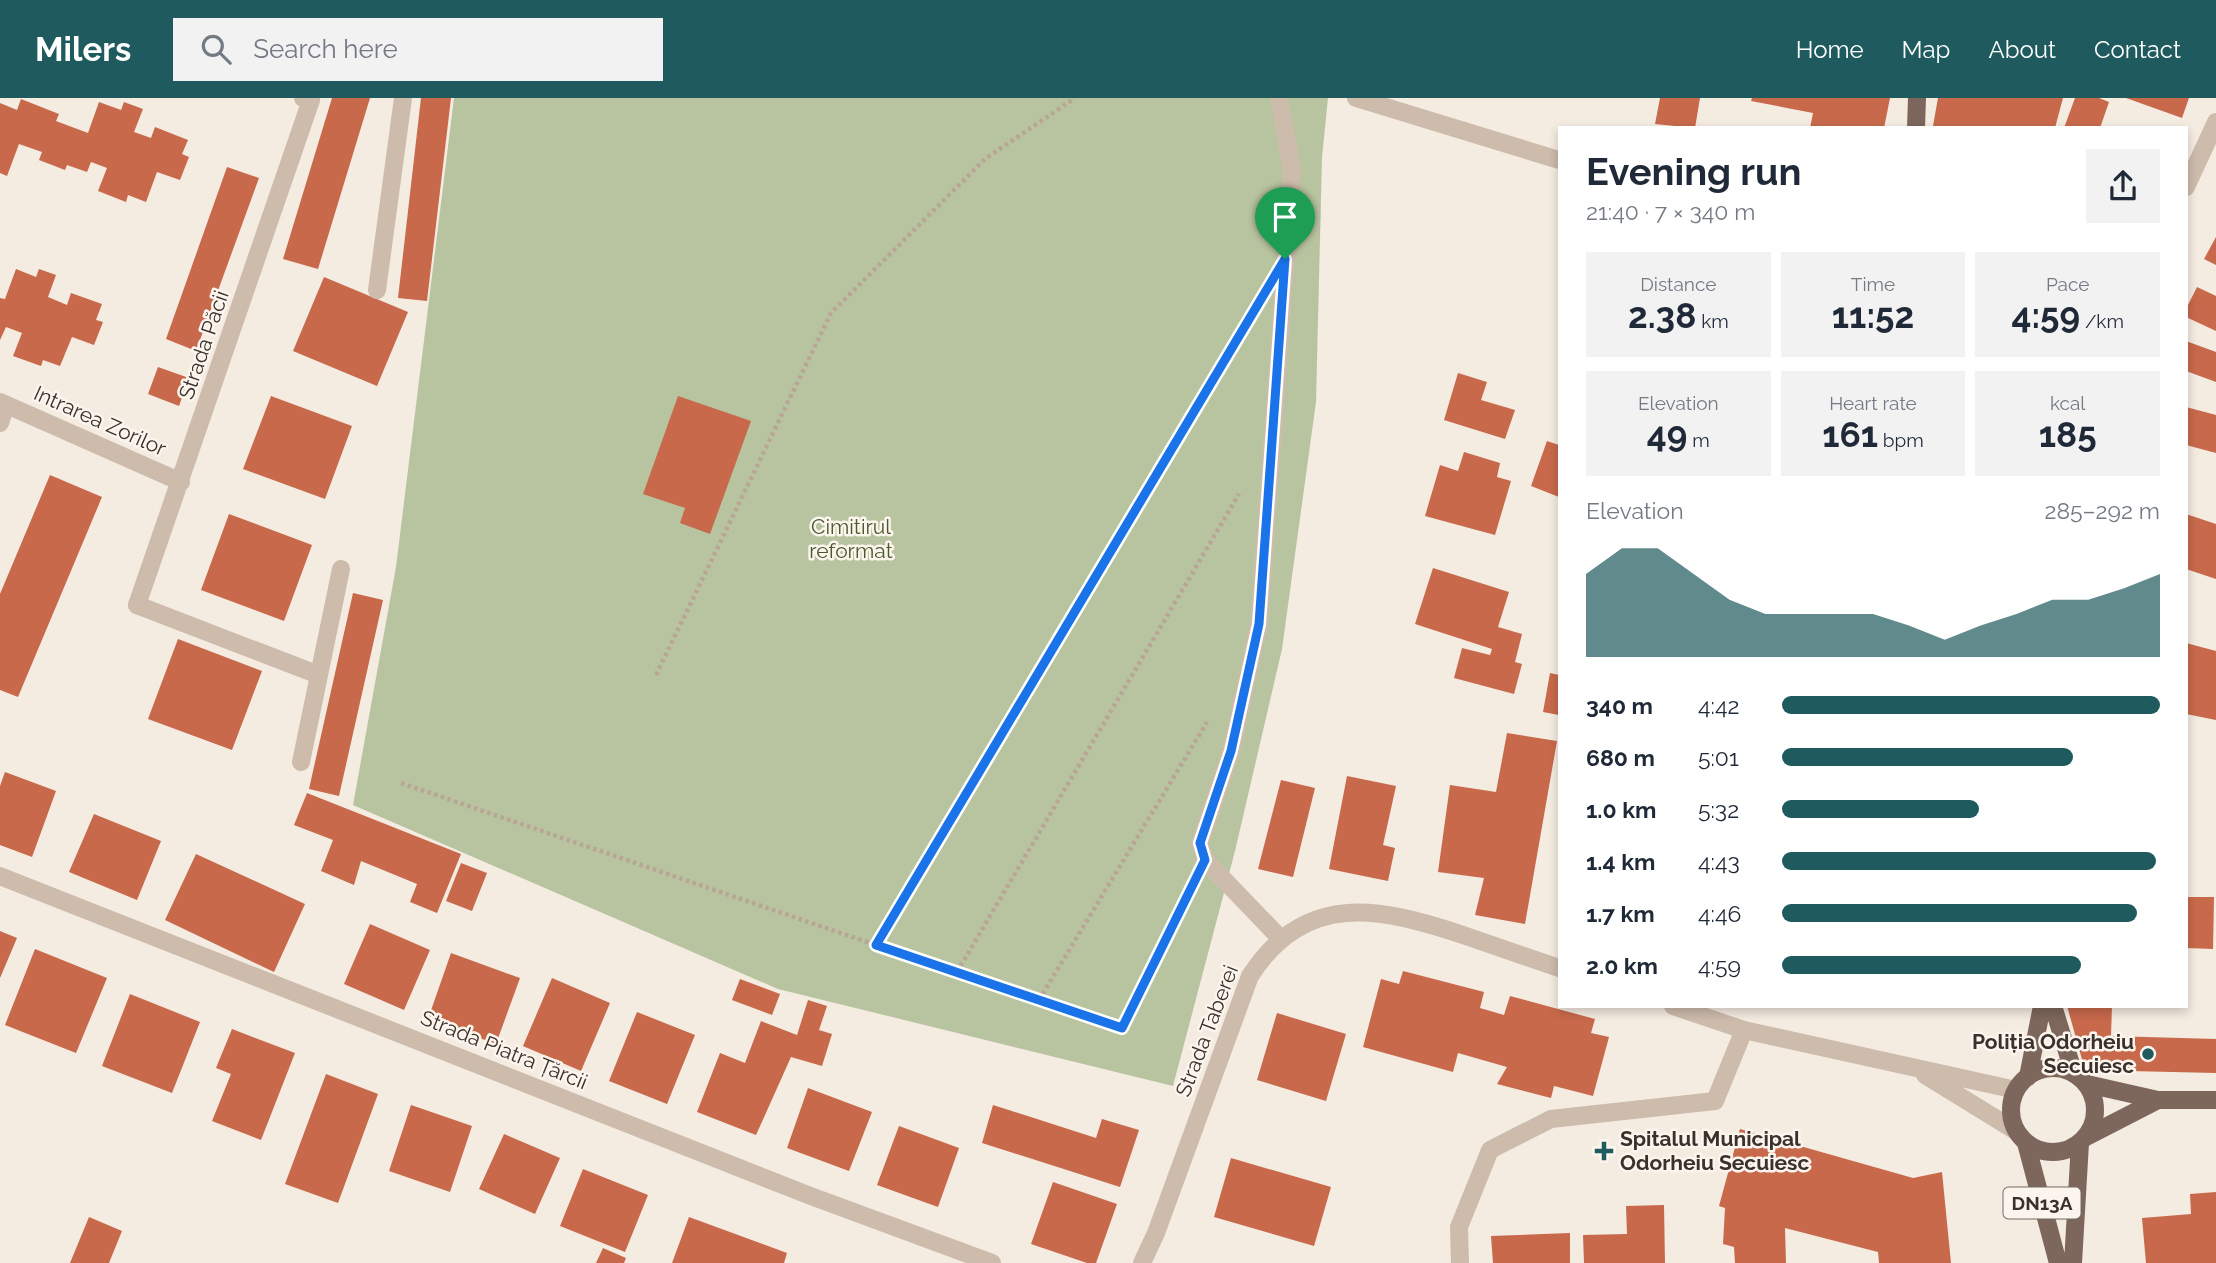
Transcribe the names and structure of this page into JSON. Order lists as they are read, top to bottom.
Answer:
{
  "streets": {
    "main road": ["DN13A"],
    "street": [
      "Strada Păcii",
      "Intrarea Zorilor",
      "Strada Taberei",
      "Strada Piatra Țărcii"
    ]
  },
  "crossings": [
    ["Strada Păcii", "Intrarea Zorilor"]
  ],
  "parks": ["Cimitirul reformat"],
  "places": {
    "other": ["Poliția Odorheiu Secuiesc"],
    "health": ["Spitalul Municipal Odorheiu Secuiesc"]
  },
  "page": {
    "header": "Milers",
    "search": "Search here",
    "nav": [
      "Home",
      "Map",
      "About",
      "Contact"
    ],
    "heading": ["Evening run", "21:40 · 7 × 340 m"],
    "stats": [
      ["Distance", "2.38 km"],
      ["Time", "11:52"],
      ["Pace", "4:59 /km"],
      ["Elevation", "49 m"],
      ["Heart rate", "161 bpm"],
      ["kcal", "185"]
    ],
    "chart": ["Elevation", "285–292 m"],
    "list": [
      {
        "name": "340 m",
        "note": "4:42"
      },
      {
        "name": "680 m",
        "note": "5:01"
      },
      {
        "name": "1.0 km",
        "note": "5:32"
      },
      {
        "name": "1.4 km",
        "note": "4:43"
      },
      {
        "name": "1.7 km",
        "note": "4:46"
      },
      {
        "name": "2.0 km",
        "note": "4:59"
      }
    ]
  }
}
